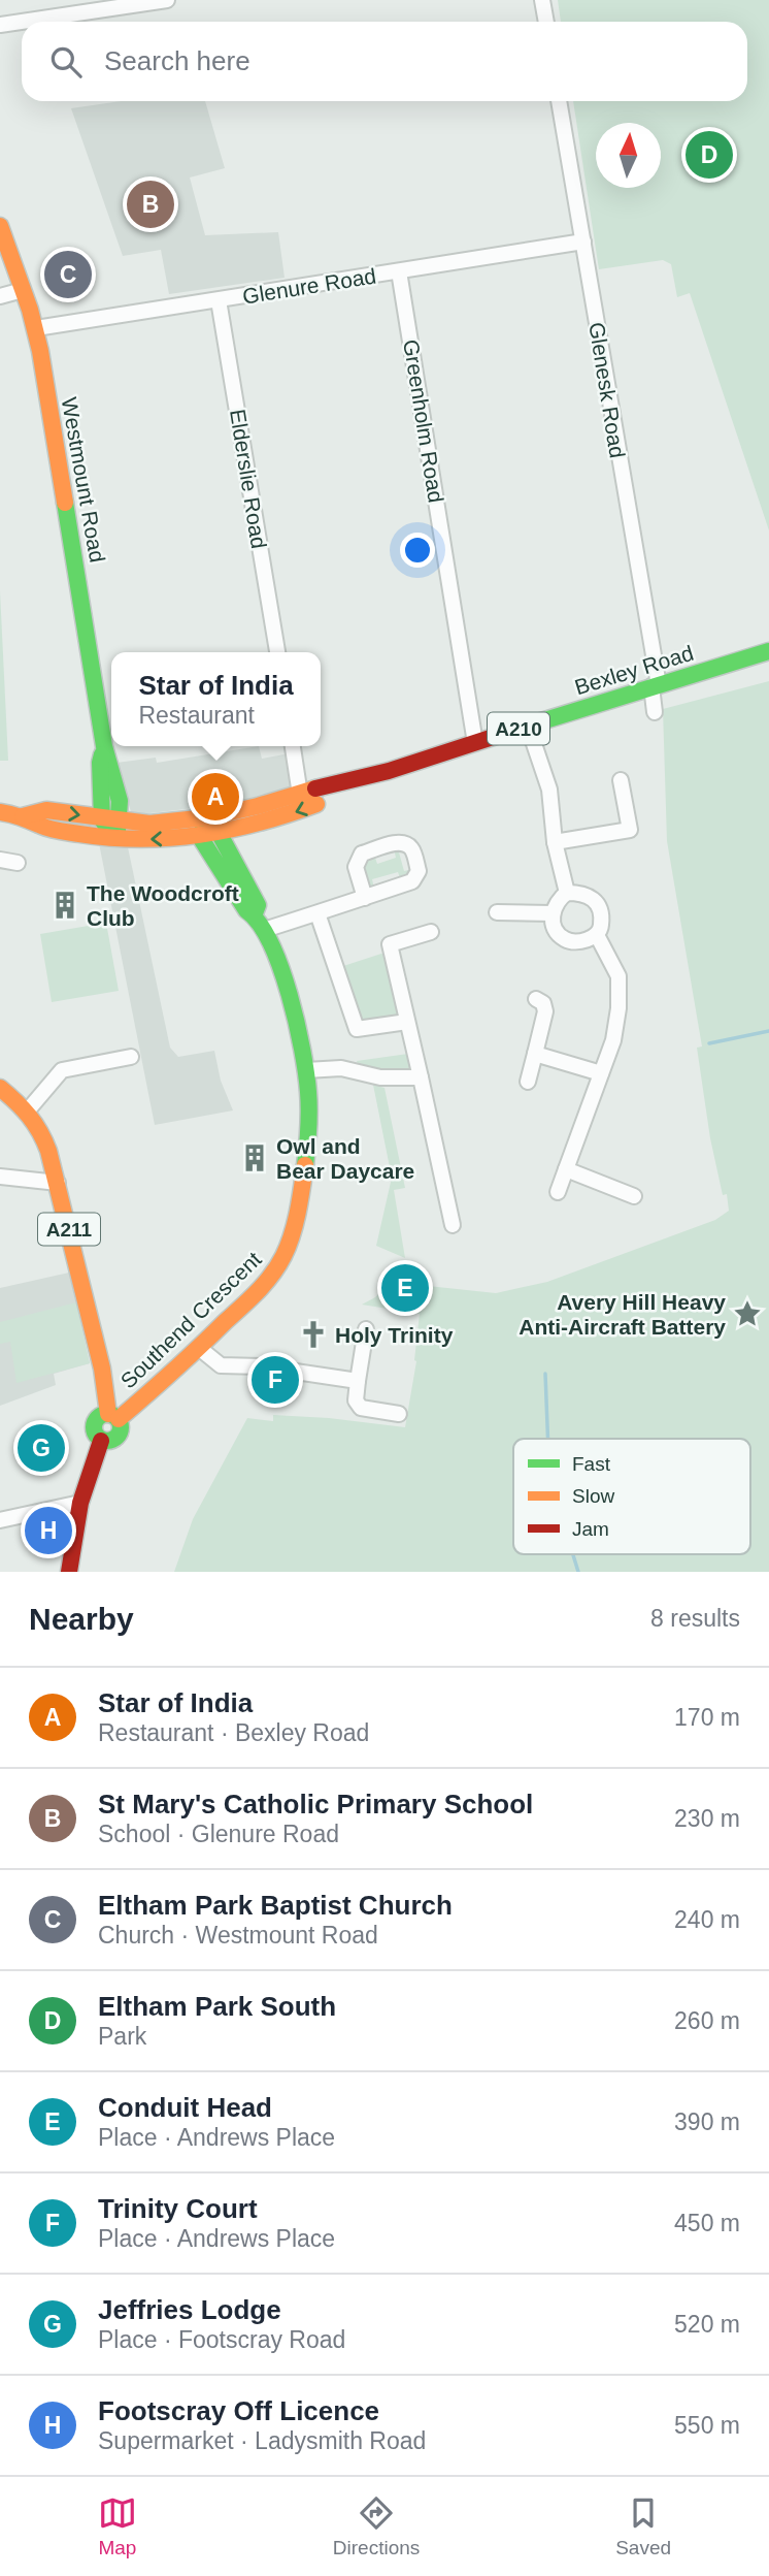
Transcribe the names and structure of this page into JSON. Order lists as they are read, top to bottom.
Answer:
{
  "streets": {
    "main road": [
      "Westmount Road",
      "Bexley Road",
      "A210",
      "A211",
      "Southend Crescent"
    ],
    "street": [
      "Glenure Road",
      "Glenesk Road",
      "Greenholm Road",
      "Elderslie Road"
    ]
  },
  "crossings": [
    ["Glenure Road", "Glenesk Road"],
    ["Glenure Road", "Greenholm Road"],
    ["Glenure Road", "Elderslie Road"],
    ["Glenure Road", "Westmount Road"],
    ["Glenesk Road", "Bexley Road"],
    ["Greenholm Road", "Bexley Road"],
    ["Westmount Road", "A210"],
    ["Bexley Road", "A210"],
    ["Bexley Road", "Southend Crescent"],
    ["A210", "Southend Crescent"],
    ["A211", "Southend Crescent"]
  ],
  "places": {
    "building": ["The Woodcroft Club", "Owl and Bear Daycare"],
    "place": ["Avery Hill Heavy Anti-Aircraft Battery"],
    "church": ["Holy Trinity"]
  },
  "legend": ["Fast", "Slow", "Jam"],
  "north": "top",
  "page": {
    "search": "Search here",
    "pins": [
      "D",
      "B",
      "C",
      "A",
      "E",
      "F",
      "G",
      "H"
    ],
    "popup": ["Star of India", "Restaurant"],
    "heading": ["Nearby", "8 results"],
    "list": [
      {
        "mark": "A",
        "name": "Star of India",
        "note": "Restaurant · Bexley Road",
        "value": "170 m"
      },
      {
        "mark": "B",
        "name": "St Mary's Catholic Primary School",
        "note": "School · Glenure Road",
        "value": "230 m"
      },
      {
        "mark": "C",
        "name": "Eltham Park Baptist Church",
        "note": "Church · Westmount Road",
        "value": "240 m"
      },
      {
        "mark": "D",
        "name": "Eltham Park South",
        "note": "Park",
        "value": "260 m"
      },
      {
        "mark": "E",
        "name": "Conduit Head",
        "note": "Place · Andrews Place",
        "value": "390 m"
      },
      {
        "mark": "F",
        "name": "Trinity Court",
        "note": "Place · Andrews Place",
        "value": "450 m"
      },
      {
        "mark": "G",
        "name": "Jeffries Lodge",
        "note": "Place · Footscray Road",
        "value": "520 m"
      },
      {
        "mark": "H",
        "name": "Footscray Off Licence",
        "note": "Supermarket · Ladysmith Road",
        "value": "550 m"
      }
    ],
    "nav": ["Map", "Directions", "Saved"]
  }
}
